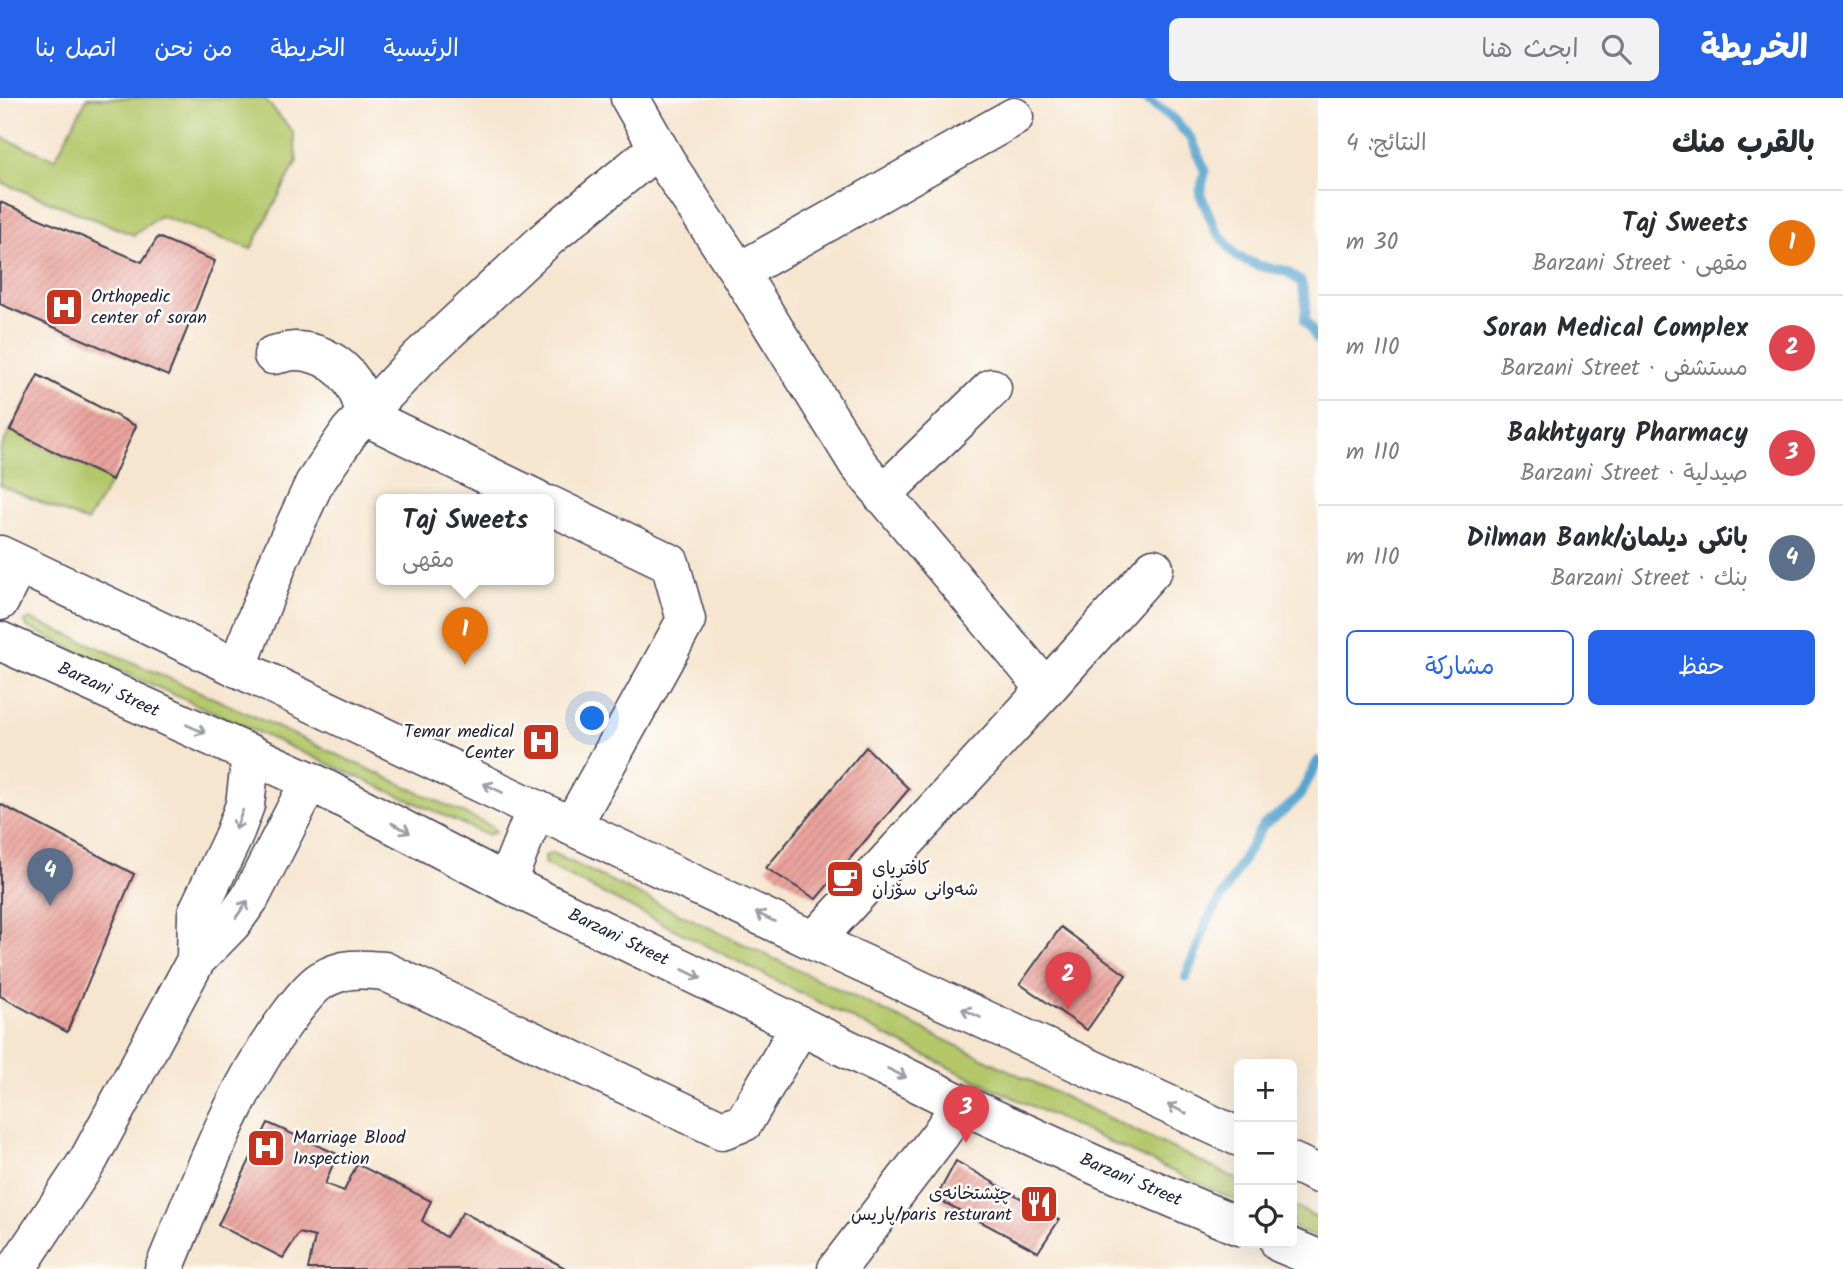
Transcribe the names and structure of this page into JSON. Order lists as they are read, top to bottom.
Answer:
{
  "streets": {
    "main road": ["Barzani Street"]
  },
  "places": {
    "hospital": ["Orthopedic center of soran", "Temar medical Center", "Marriage Blood Inspection"],
    "cafe": ["کافتریای شەوانی سۆران"],
    "restaurant": ["چێشتخانەی پاریس/paris resturant"]
  },
  "page": {
    "header": "الخريطة",
    "search": "ابحث هنا",
    "nav": [
      "الرئيسية",
      "الخريطة",
      "من نحن",
      "اتصل بنا"
    ],
    "heading": ["بالقرب منك", "النتائج: 4"],
    "list": [
      {
        "mark": "1",
        "name": "Taj Sweets",
        "note": "مقهى · Barzani Street",
        "value": "30 m"
      },
      {
        "mark": "2",
        "name": "Soran Medical Complex",
        "note": "مستشفى · Barzani Street",
        "value": "110 m"
      },
      {
        "mark": "3",
        "name": "Bakhtyary Pharmacy",
        "note": "صيدلية · Barzani Street",
        "value": "110 m"
      },
      {
        "mark": "4",
        "name": "بانکی دیلمان/Dilman Bank",
        "note": "بنك · Barzani Street",
        "value": "110 m"
      }
    ],
    "popup": ["Taj Sweets", "مقهى"],
    "pins": [
      "1",
      "4",
      "2",
      "3"
    ],
    "buttons": ["حفظ", "مشاركة"],
    "map_buttons": ["+", "−"]
  }
}
